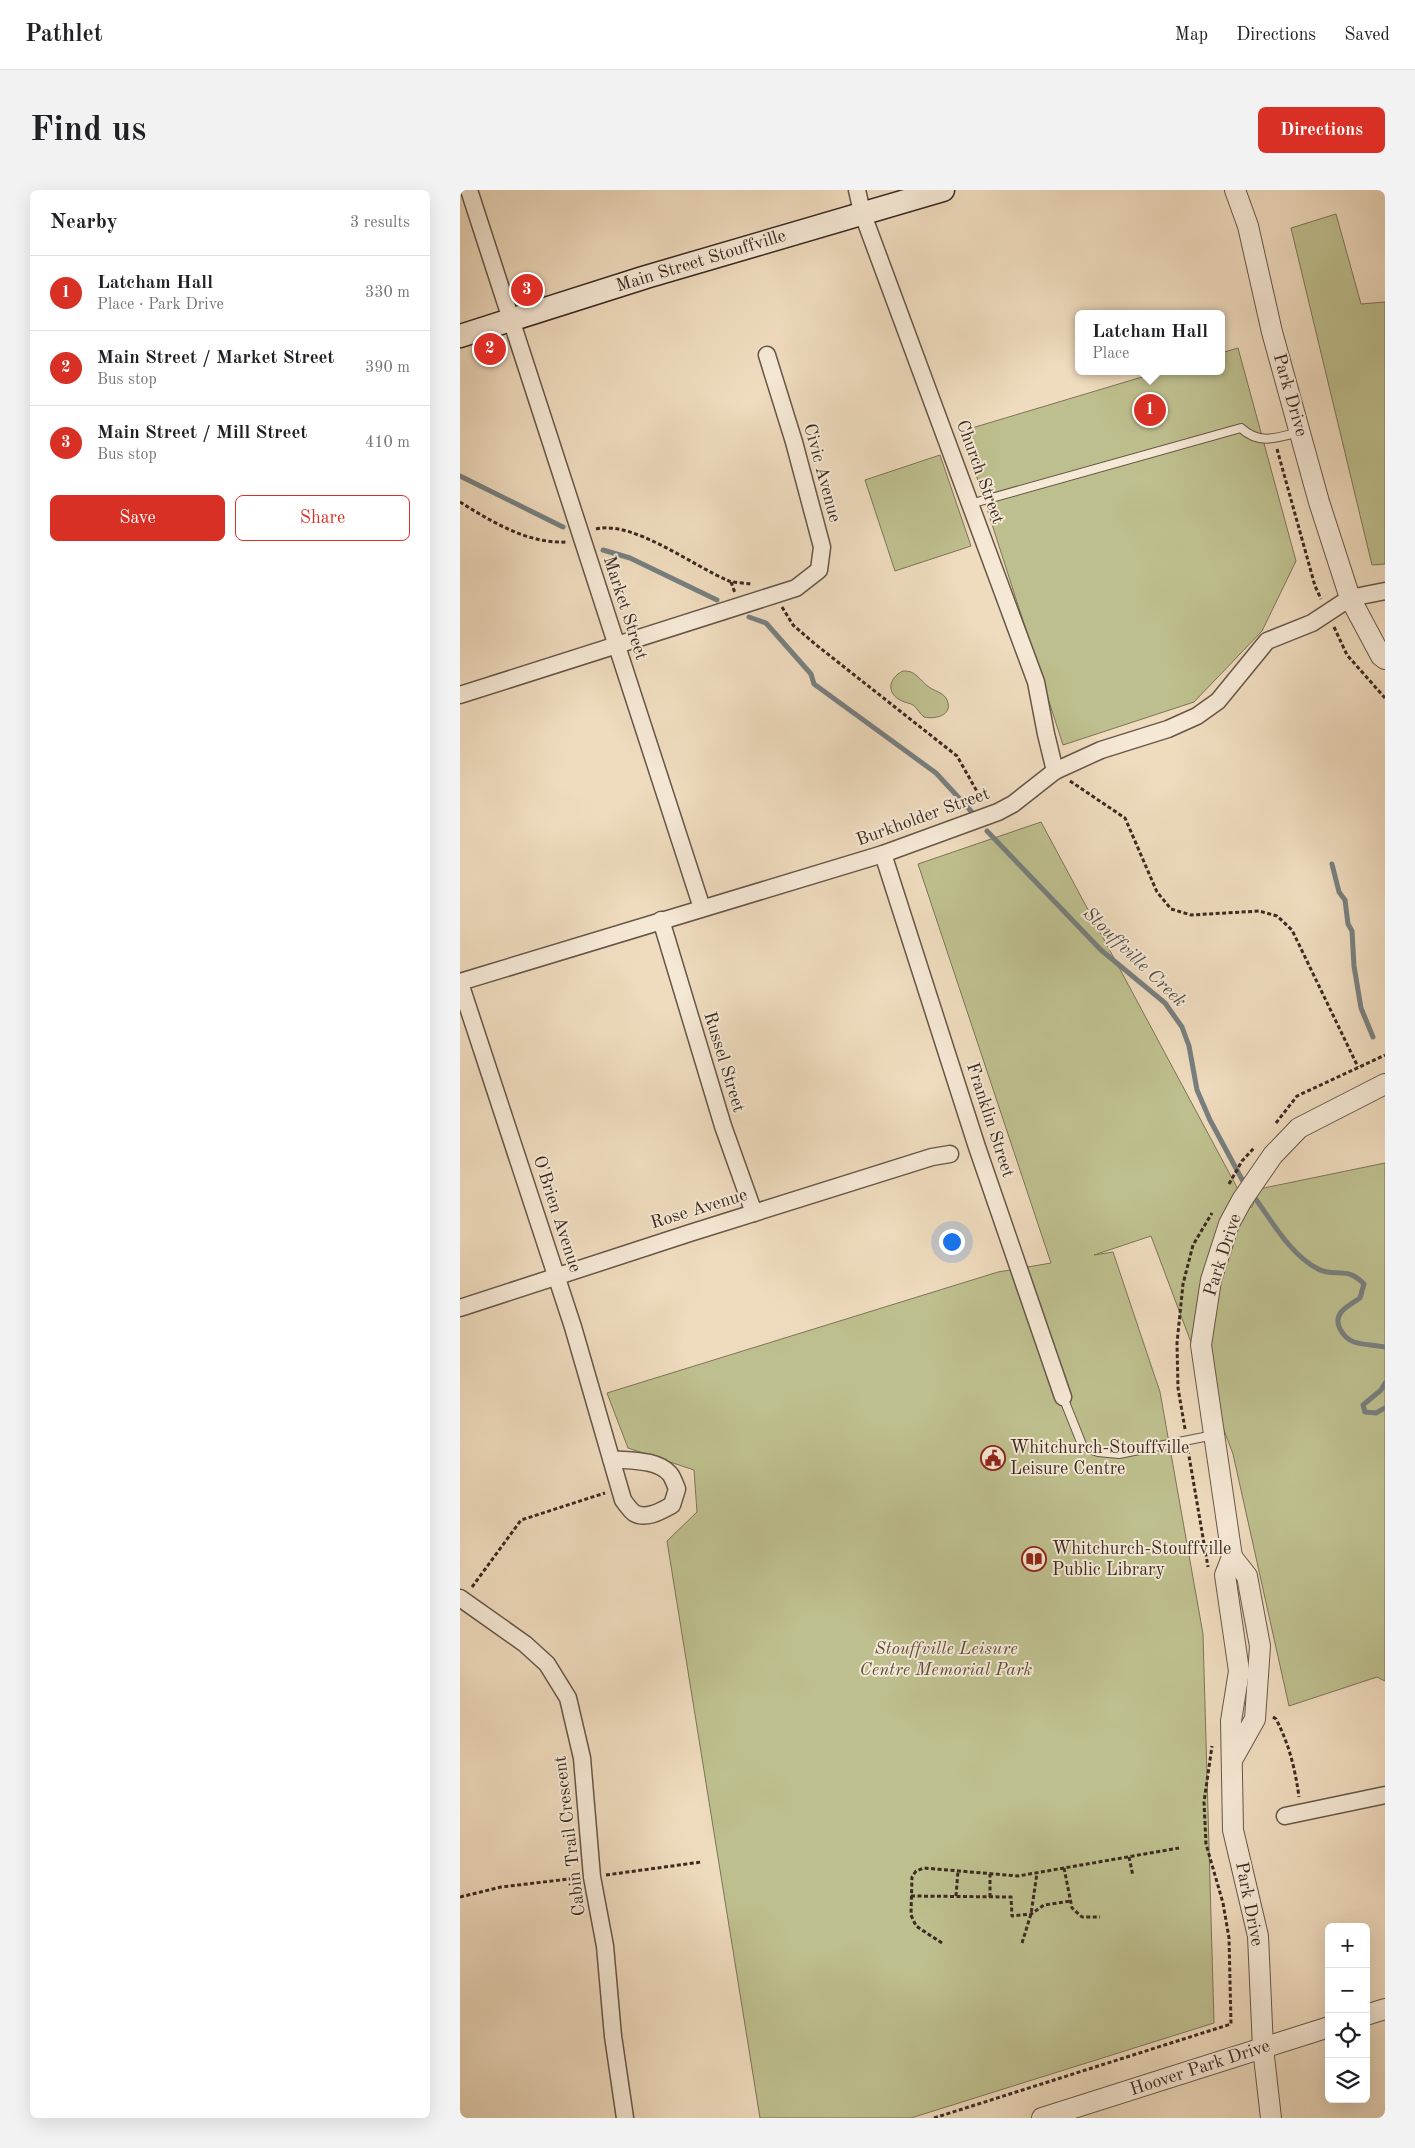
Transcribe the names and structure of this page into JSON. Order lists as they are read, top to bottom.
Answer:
{
  "streets": {
    "main road": ["Main Street Stouffville"],
    "street": [
      "Park Drive",
      "Church Street",
      "Civic Avenue",
      "Market Street",
      "Burkholder Street",
      "Russel Street",
      "Franklin Street",
      "Rose Avenue",
      "O'Brien Avenue",
      "Cabin Trail Crescent",
      "Hoover Park Drive"
    ]
  },
  "crossings": [
    ["Main Street Stouffville", "Church Street"],
    ["Main Street Stouffville", "Market Street"],
    ["Park Drive", "Burkholder Street"],
    ["Park Drive", "Hoover Park Drive"],
    ["Church Street", "Burkholder Street"],
    ["Civic Avenue", "Market Street"],
    ["Market Street", "Burkholder Street"],
    ["Burkholder Street", "Russel Street"],
    ["Burkholder Street", "Franklin Street"],
    ["Burkholder Street", "O'Brien Avenue"],
    ["Russel Street", "Rose Avenue"],
    ["Rose Avenue", "O'Brien Avenue"]
  ],
  "water": ["Stouffville Creek"],
  "parks": ["Stouffville Leisure Centre Memorial Park"],
  "places": {
    "public building": ["Whitchurch-Stouffville Leisure Centre"],
    "library": ["Whitchurch-Stouffville Public Library"]
  },
  "page": {
    "header": "Pathlet",
    "nav": ["Map", "Directions", "Saved"],
    "buttons": [
      "Directions",
      ["Save", "Share"]
    ],
    "title": "Find us",
    "heading": ["Nearby", "3 results"],
    "list": [
      {
        "mark": "1",
        "name": "Latcham Hall",
        "note": "Place · Park Drive",
        "value": "330 m"
      },
      {
        "mark": "2",
        "name": "Main Street / Market Street",
        "note": "Bus stop",
        "value": "390 m"
      },
      {
        "mark": "3",
        "name": "Main Street / Mill Street",
        "note": "Bus stop",
        "value": "410 m"
      }
    ],
    "pins": ["3", "2", "1"],
    "popup": ["Latcham Hall", "Place"],
    "map_buttons": ["+", "−"]
  }
}
